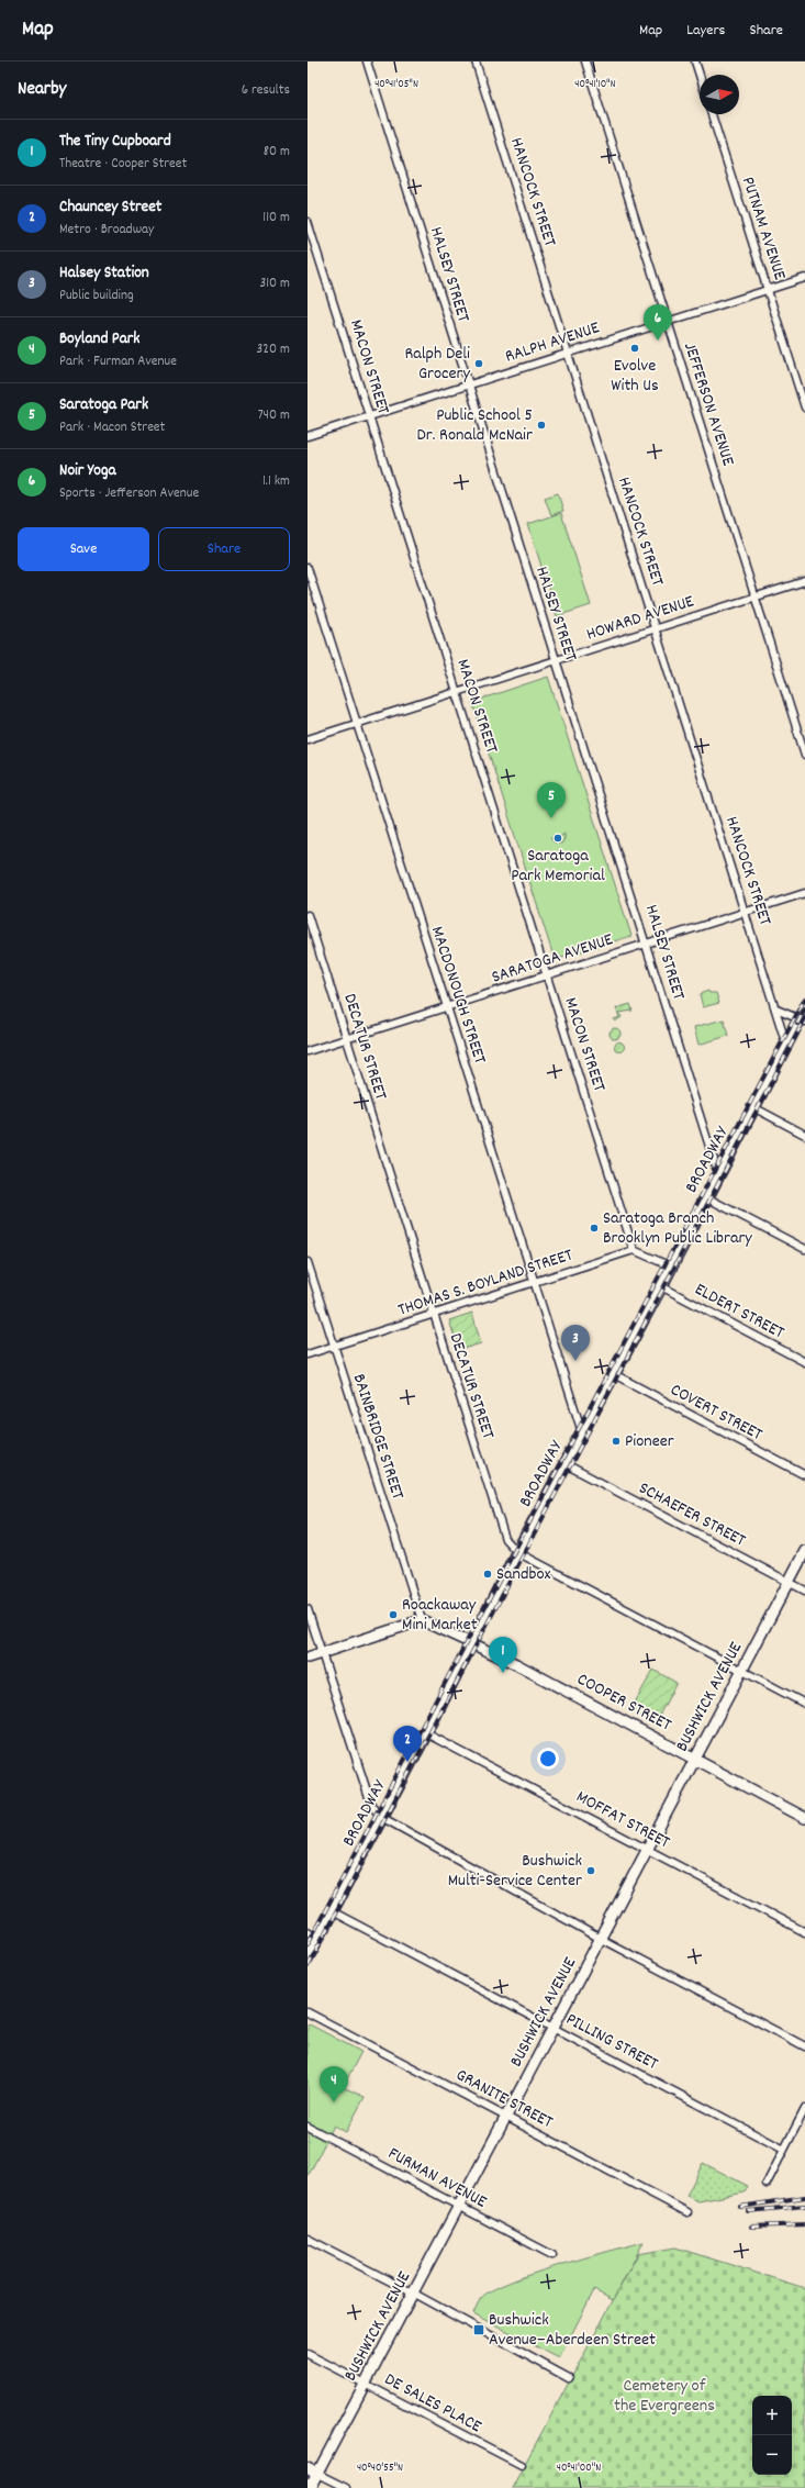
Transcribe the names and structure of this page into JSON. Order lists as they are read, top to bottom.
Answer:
{
  "streets": {
    "main road": ["BROADWAY", "BUSHWICK AVENUE", "COOPER STREET"],
    "street": [
      "HANCOCK STREET",
      "PUTNAM AVENUE",
      "HALSEY STREET",
      "RALPH AVENUE",
      "MACON STREET",
      "JEFFERSON AVENUE",
      "HOWARD AVENUE",
      "SARATOGA AVENUE",
      "MACDONOUGH STREET",
      "DECATUR STREET",
      "THOMAS S. BOYLAND STREET",
      "ELDERT STREET",
      "COVERT STREET",
      "BAINBRIDGE STREET",
      "SCHAEFER STREET",
      "MOFFAT STREET",
      "PILLING STREET",
      "GRANITE STREET",
      "FURMAN AVENUE",
      "DE SALES PLACE"
    ]
  },
  "crossings": [
    ["HANCOCK STREET", "RALPH AVENUE"],
    ["HANCOCK STREET", "HOWARD AVENUE"],
    ["HANCOCK STREET", "SARATOGA AVENUE"],
    ["HANCOCK STREET", "BROADWAY"],
    ["PUTNAM AVENUE", "RALPH AVENUE"],
    ["HALSEY STREET", "RALPH AVENUE"],
    ["HALSEY STREET", "HOWARD AVENUE"],
    ["HALSEY STREET", "SARATOGA AVENUE"],
    ["HALSEY STREET", "BROADWAY"],
    ["RALPH AVENUE", "MACON STREET"],
    ["RALPH AVENUE", "JEFFERSON AVENUE"],
    ["MACON STREET", "HOWARD AVENUE"],
    ["MACON STREET", "SARATOGA AVENUE"],
    ["MACON STREET", "THOMAS S. BOYLAND STREET"],
    ["JEFFERSON AVENUE", "HOWARD AVENUE"],
    ["HOWARD AVENUE", "MACDONOUGH STREET"],
    ["SARATOGA AVENUE", "MACDONOUGH STREET"],
    ["SARATOGA AVENUE", "DECATUR STREET"],
    ["MACDONOUGH STREET", "BROADWAY"],
    ["MACDONOUGH STREET", "THOMAS S. BOYLAND STREET"],
    ["DECATUR STREET", "BROADWAY"],
    ["DECATUR STREET", "THOMAS S. BOYLAND STREET"],
    ["DECATUR STREET", "BUSHWICK AVENUE"],
    ["BROADWAY", "ELDERT STREET"],
    ["BROADWAY", "COVERT STREET"],
    ["BROADWAY", "SCHAEFER STREET"],
    ["BROADWAY", "COOPER STREET"],
    ["BROADWAY", "MOFFAT STREET"],
    ["BROADWAY", "PILLING STREET"],
    ["THOMAS S. BOYLAND STREET", "BAINBRIDGE STREET"],
    ["BAINBRIDGE STREET", "COOPER STREET"],
    ["SCHAEFER STREET", "BUSHWICK AVENUE"],
    ["BUSHWICK AVENUE", "COOPER STREET"],
    ["BUSHWICK AVENUE", "MOFFAT STREET"],
    ["BUSHWICK AVENUE", "PILLING STREET"],
    ["BUSHWICK AVENUE", "GRANITE STREET"],
    ["BUSHWICK AVENUE", "FURMAN AVENUE"],
    ["BUSHWICK AVENUE", "DE SALES PLACE"]
  ],
  "parks": ["Cemetery of the Evergreens"],
  "places": {
    "other": [
      "Evolve With Us",
      "Ralph Deli Grocery",
      "Public School 5 Dr. Ronald McNair",
      "Saratoga Park Memorial",
      "Saratoga Branch Brooklyn Public Library",
      "Pioneer",
      "Sandbox",
      "Roackaway Mini Market",
      "Bushwick Multi-Service Center"
    ],
    "transit": ["Bushwick Avenue–Aberdeen Street"]
  },
  "north": "right",
  "page": {
    "header": "Map",
    "nav": ["Map", "Layers", "Share"],
    "heading": ["Nearby", "6 results"],
    "list": [
      {
        "mark": "1",
        "name": "The Tiny Cupboard",
        "note": "Theatre · Cooper Street",
        "value": "80 m"
      },
      {
        "mark": "2",
        "name": "Chauncey Street",
        "note": "Metro · Broadway",
        "value": "110 m"
      },
      {
        "mark": "3",
        "name": "Halsey Station",
        "note": "Public building",
        "value": "310 m"
      },
      {
        "mark": "4",
        "name": "Boyland Park",
        "note": "Park · Furman Avenue",
        "value": "320 m"
      },
      {
        "mark": "5",
        "name": "Saratoga Park",
        "note": "Park · Macon Street",
        "value": "740 m"
      },
      {
        "mark": "6",
        "name": "Noir Yoga",
        "note": "Sports · Jefferson Avenue",
        "value": "1.1 km"
      }
    ],
    "pins": [
      "6",
      "5",
      "3",
      "1",
      "2",
      "4"
    ],
    "buttons": ["Save", "Share"],
    "map_buttons": ["+", "−"]
  },
  "coordinates": [
    "40°41'05\"N",
    "40°41'10\"N",
    "40°40'55\"N",
    "40°41'00\"N"
  ]
}
